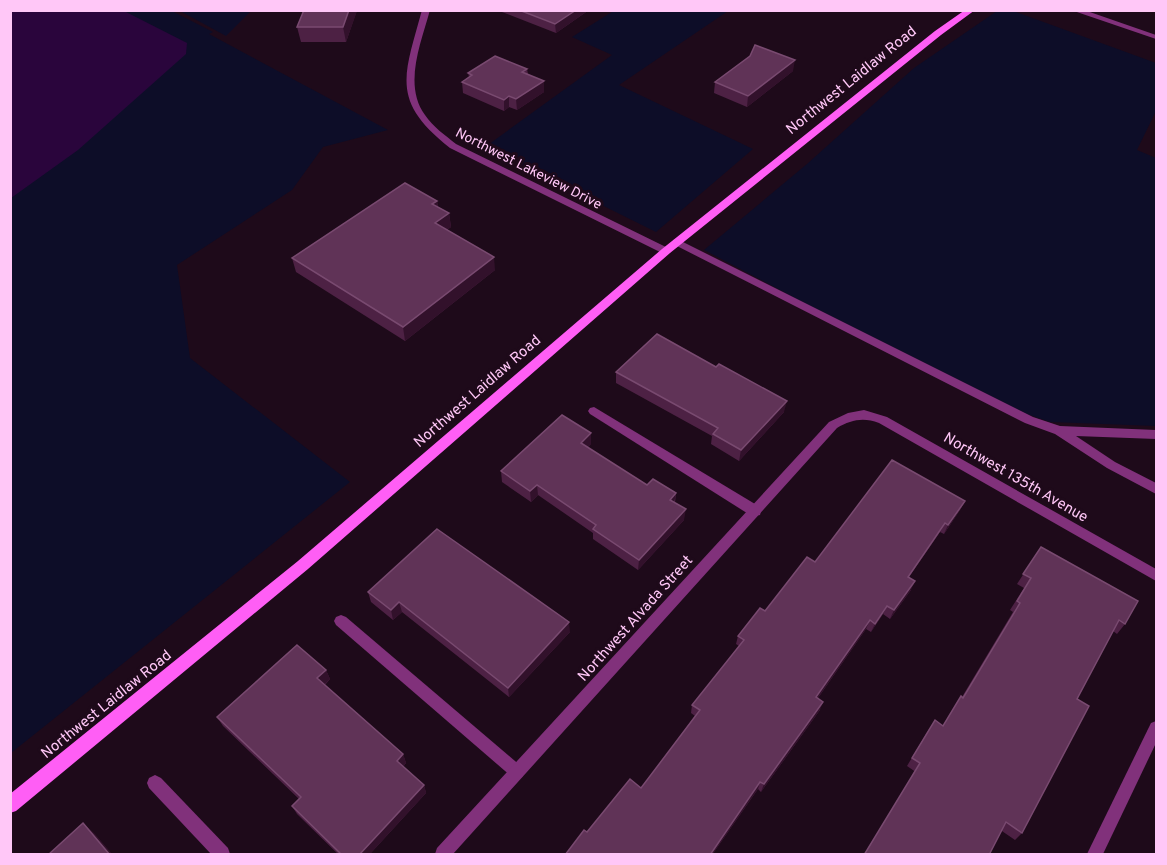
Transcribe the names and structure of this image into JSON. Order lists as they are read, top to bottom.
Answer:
{
  "streets": {
    "main road": ["Northwest Laidlaw Road"],
    "street": ["Northwest Lakeview Drive", "Northwest 135th Avenue", "Northwest Alvada Street"]
  },
  "crossings": [
    ["Northwest Laidlaw Road", "Northwest Lakeview Drive"],
    ["Northwest 135th Avenue", "Northwest Alvada Street"]
  ]
}
